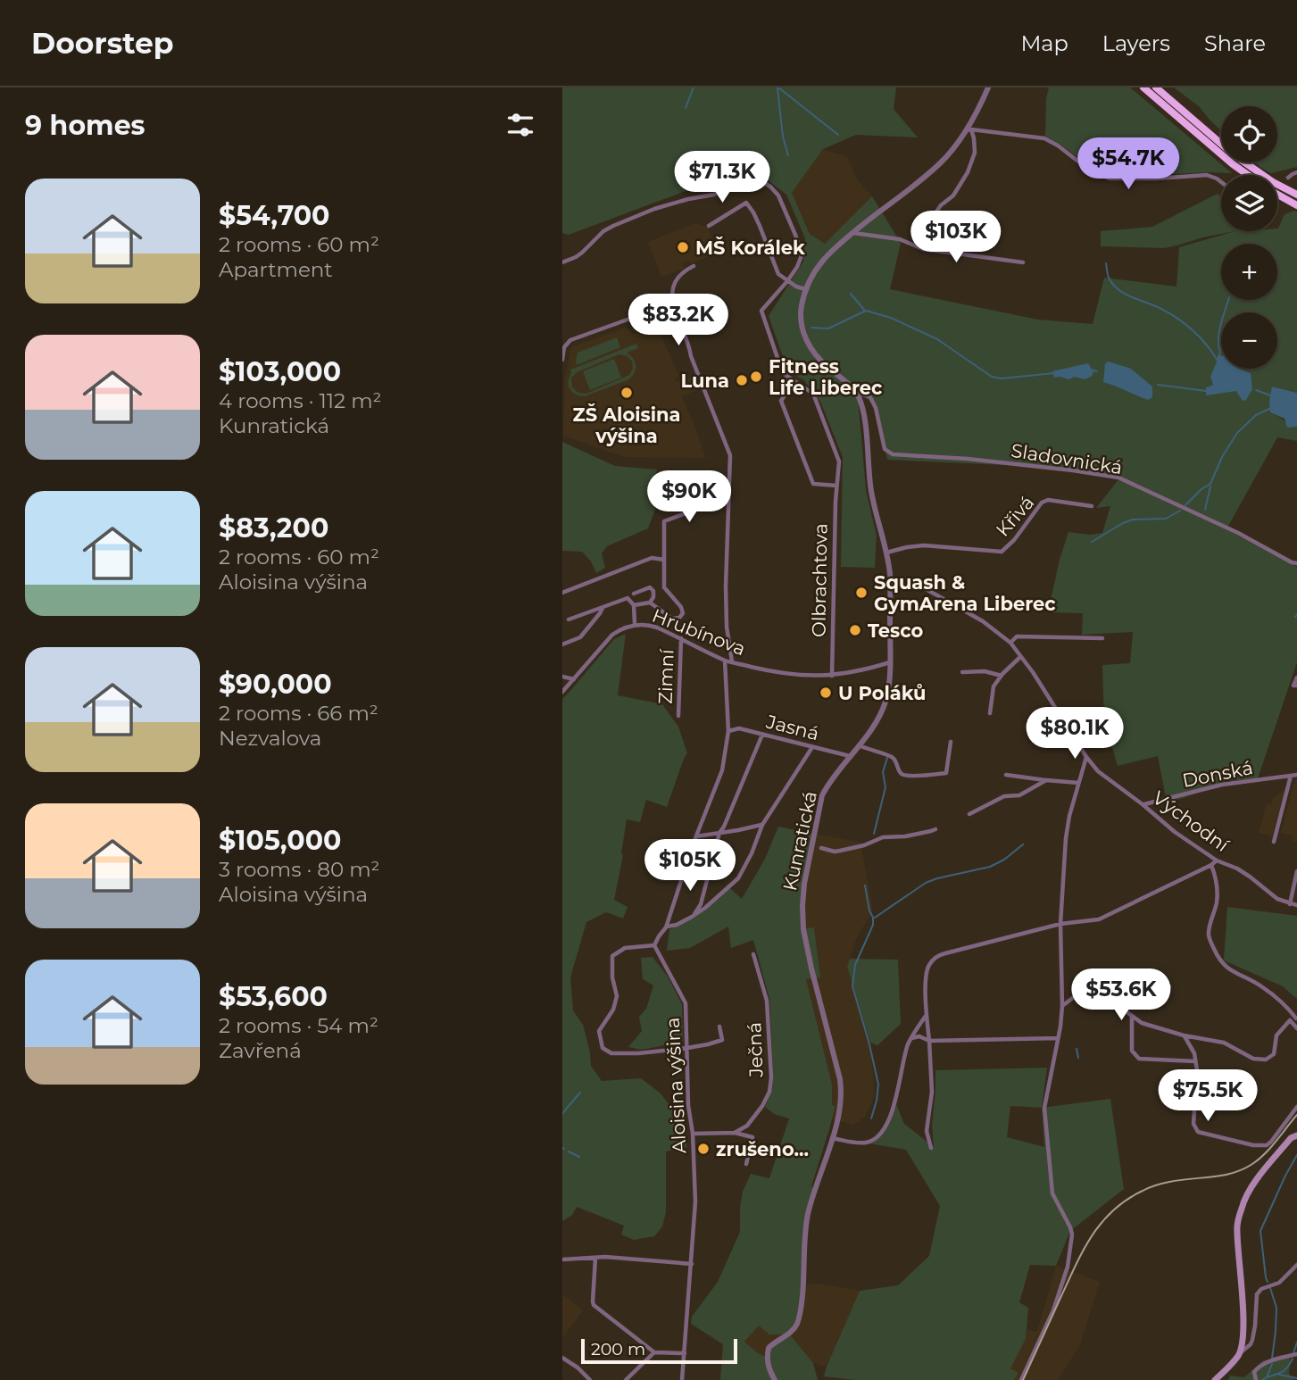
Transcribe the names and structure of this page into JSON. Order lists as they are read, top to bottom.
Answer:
{
  "streets": {
    "street": [
      "Sladovnická",
      "Křivá",
      "Olbrachtova",
      "Hrubínova",
      "Zimní",
      "Jasná",
      "Donská",
      "Východní",
      "Kunratická",
      "Ječná",
      "Aloisina výšina"
    ]
  },
  "crossings": [
    ["Sladovnická", "Kunratická"],
    ["Křivá", "Kunratická"],
    ["Olbrachtova", "Hrubínova"],
    ["Hrubínova", "Zimní"],
    ["Hrubínova", "Kunratická"],
    ["Jasná", "Kunratická"],
    ["Donská", "Východní"],
    ["Východní", "Kunratická"]
  ],
  "places": [
    "MŠ Korálek",
    "Fitness Life Liberec",
    "Luna",
    "ZŠ Aloisina výšina",
    "Squash & GymArena Liberec",
    "Tesco",
    "U Poláků",
    "zrušeno..."
  ],
  "scale_bar": "200 m",
  "page": {
    "header": "Doorstep",
    "nav": ["Map", "Layers", "Share"],
    "heading": "9 homes",
    "map_buttons": ["+", "−"],
    "price": [
      "$54.7K",
      "$71.3K",
      "$103K",
      "$83.2K",
      "$90K",
      "$80.1K",
      "$105K",
      "$53.6K",
      "$75.5K"
    ],
    "list": [
      {
        "name": "$54,700",
        "note": "2 rooms · 60 m² · Apartment"
      },
      {
        "name": "$103,000",
        "note": "4 rooms · 112 m² · Kunratická"
      },
      {
        "name": "$83,200",
        "note": "2 rooms · 60 m² · Aloisina výšina"
      },
      {
        "name": "$90,000",
        "note": "2 rooms · 66 m² · Nezvalova"
      },
      {
        "name": "$105,000",
        "note": "3 rooms · 80 m² · Aloisina výšina"
      },
      {
        "name": "$53,600",
        "note": "2 rooms · 54 m² · Zavřená"
      }
    ],
    "scale": "200 m"
  }
}
